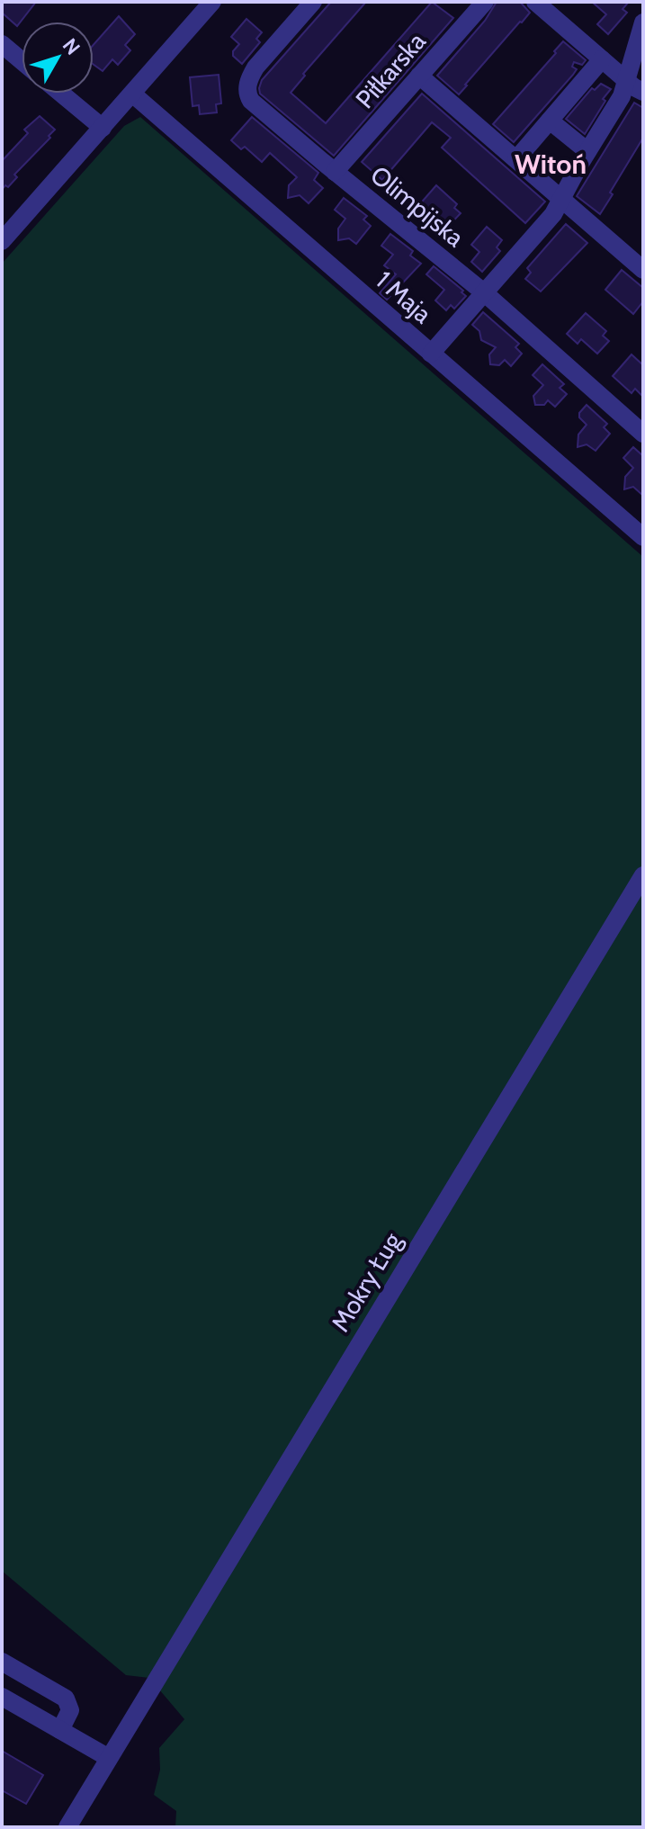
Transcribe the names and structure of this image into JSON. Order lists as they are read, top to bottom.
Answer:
{
  "streets": {
    "street": [
      "Piłkarska",
      "Olimpijska",
      "1 Maja",
      "Mokry Ług"
    ]
  },
  "crossings": [
    ["Piłkarska", "Olimpijska"]
  ],
  "districts": ["Witoń"],
  "north": "top right"
}
